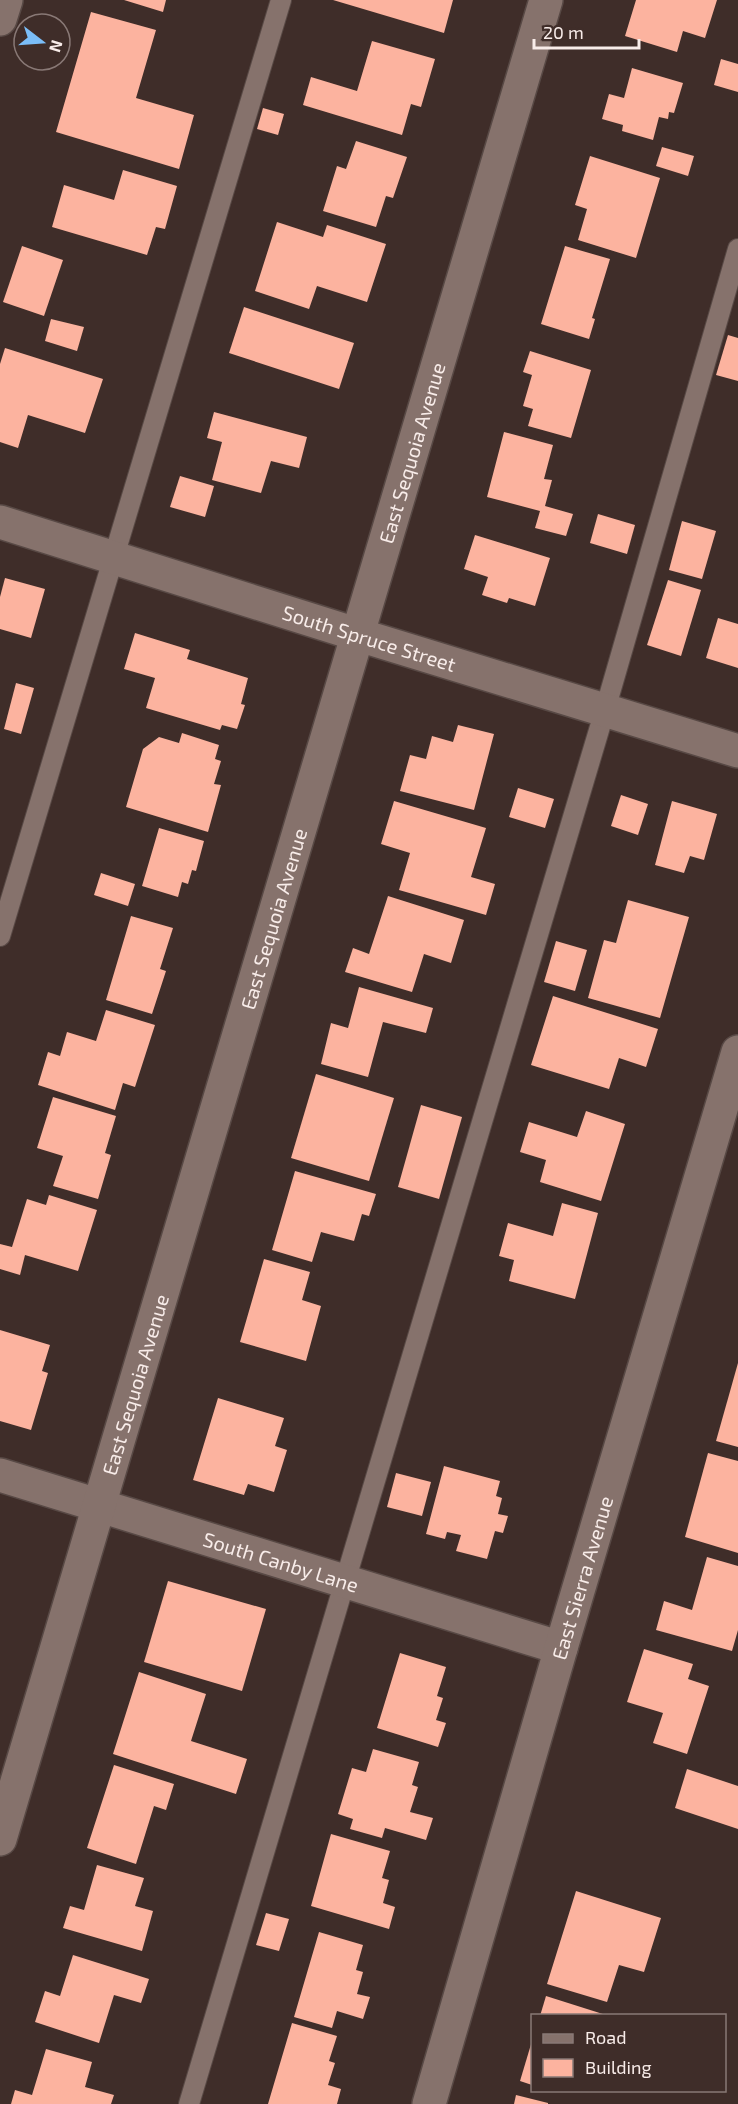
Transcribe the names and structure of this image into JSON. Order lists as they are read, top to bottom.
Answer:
{
  "streets": {
    "street": [
      "East Sequoia Avenue",
      "South Spruce Street",
      "South Canby Lane",
      "East Sierra Avenue"
    ]
  },
  "crossings": [
    ["East Sequoia Avenue", "South Spruce Street"],
    ["East Sequoia Avenue", "South Canby Lane"],
    ["South Canby Lane", "East Sierra Avenue"]
  ],
  "legend": ["Road", "Building"],
  "scale_bar": "20 m",
  "north": "right"
}
